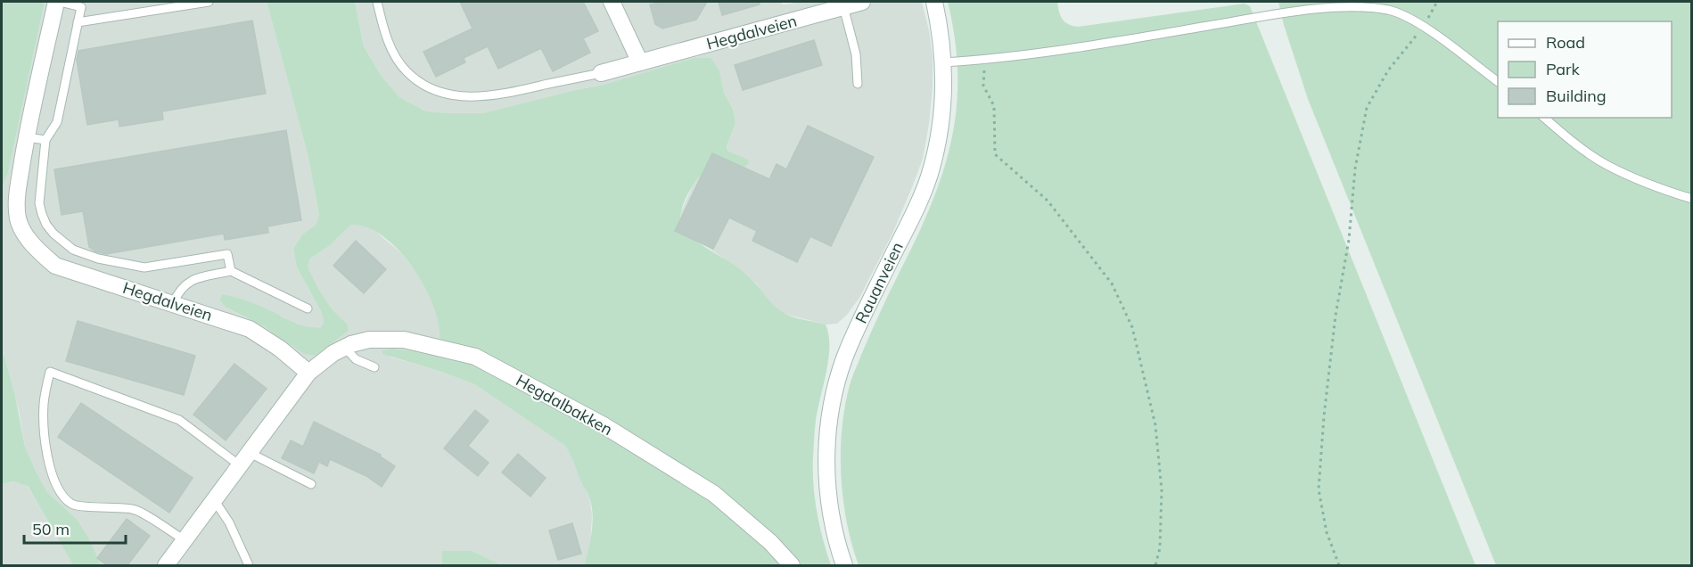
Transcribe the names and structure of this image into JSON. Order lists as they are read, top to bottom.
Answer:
{
  "streets": {
    "street": ["Hegdalveien", "Rauanveien", "Hegdalbakken"]
  },
  "crossings": [
    ["Hegdalveien", "Hegdalbakken"]
  ],
  "legend": ["Road", "Park", "Building"],
  "scale_bar": "50 m"
}
